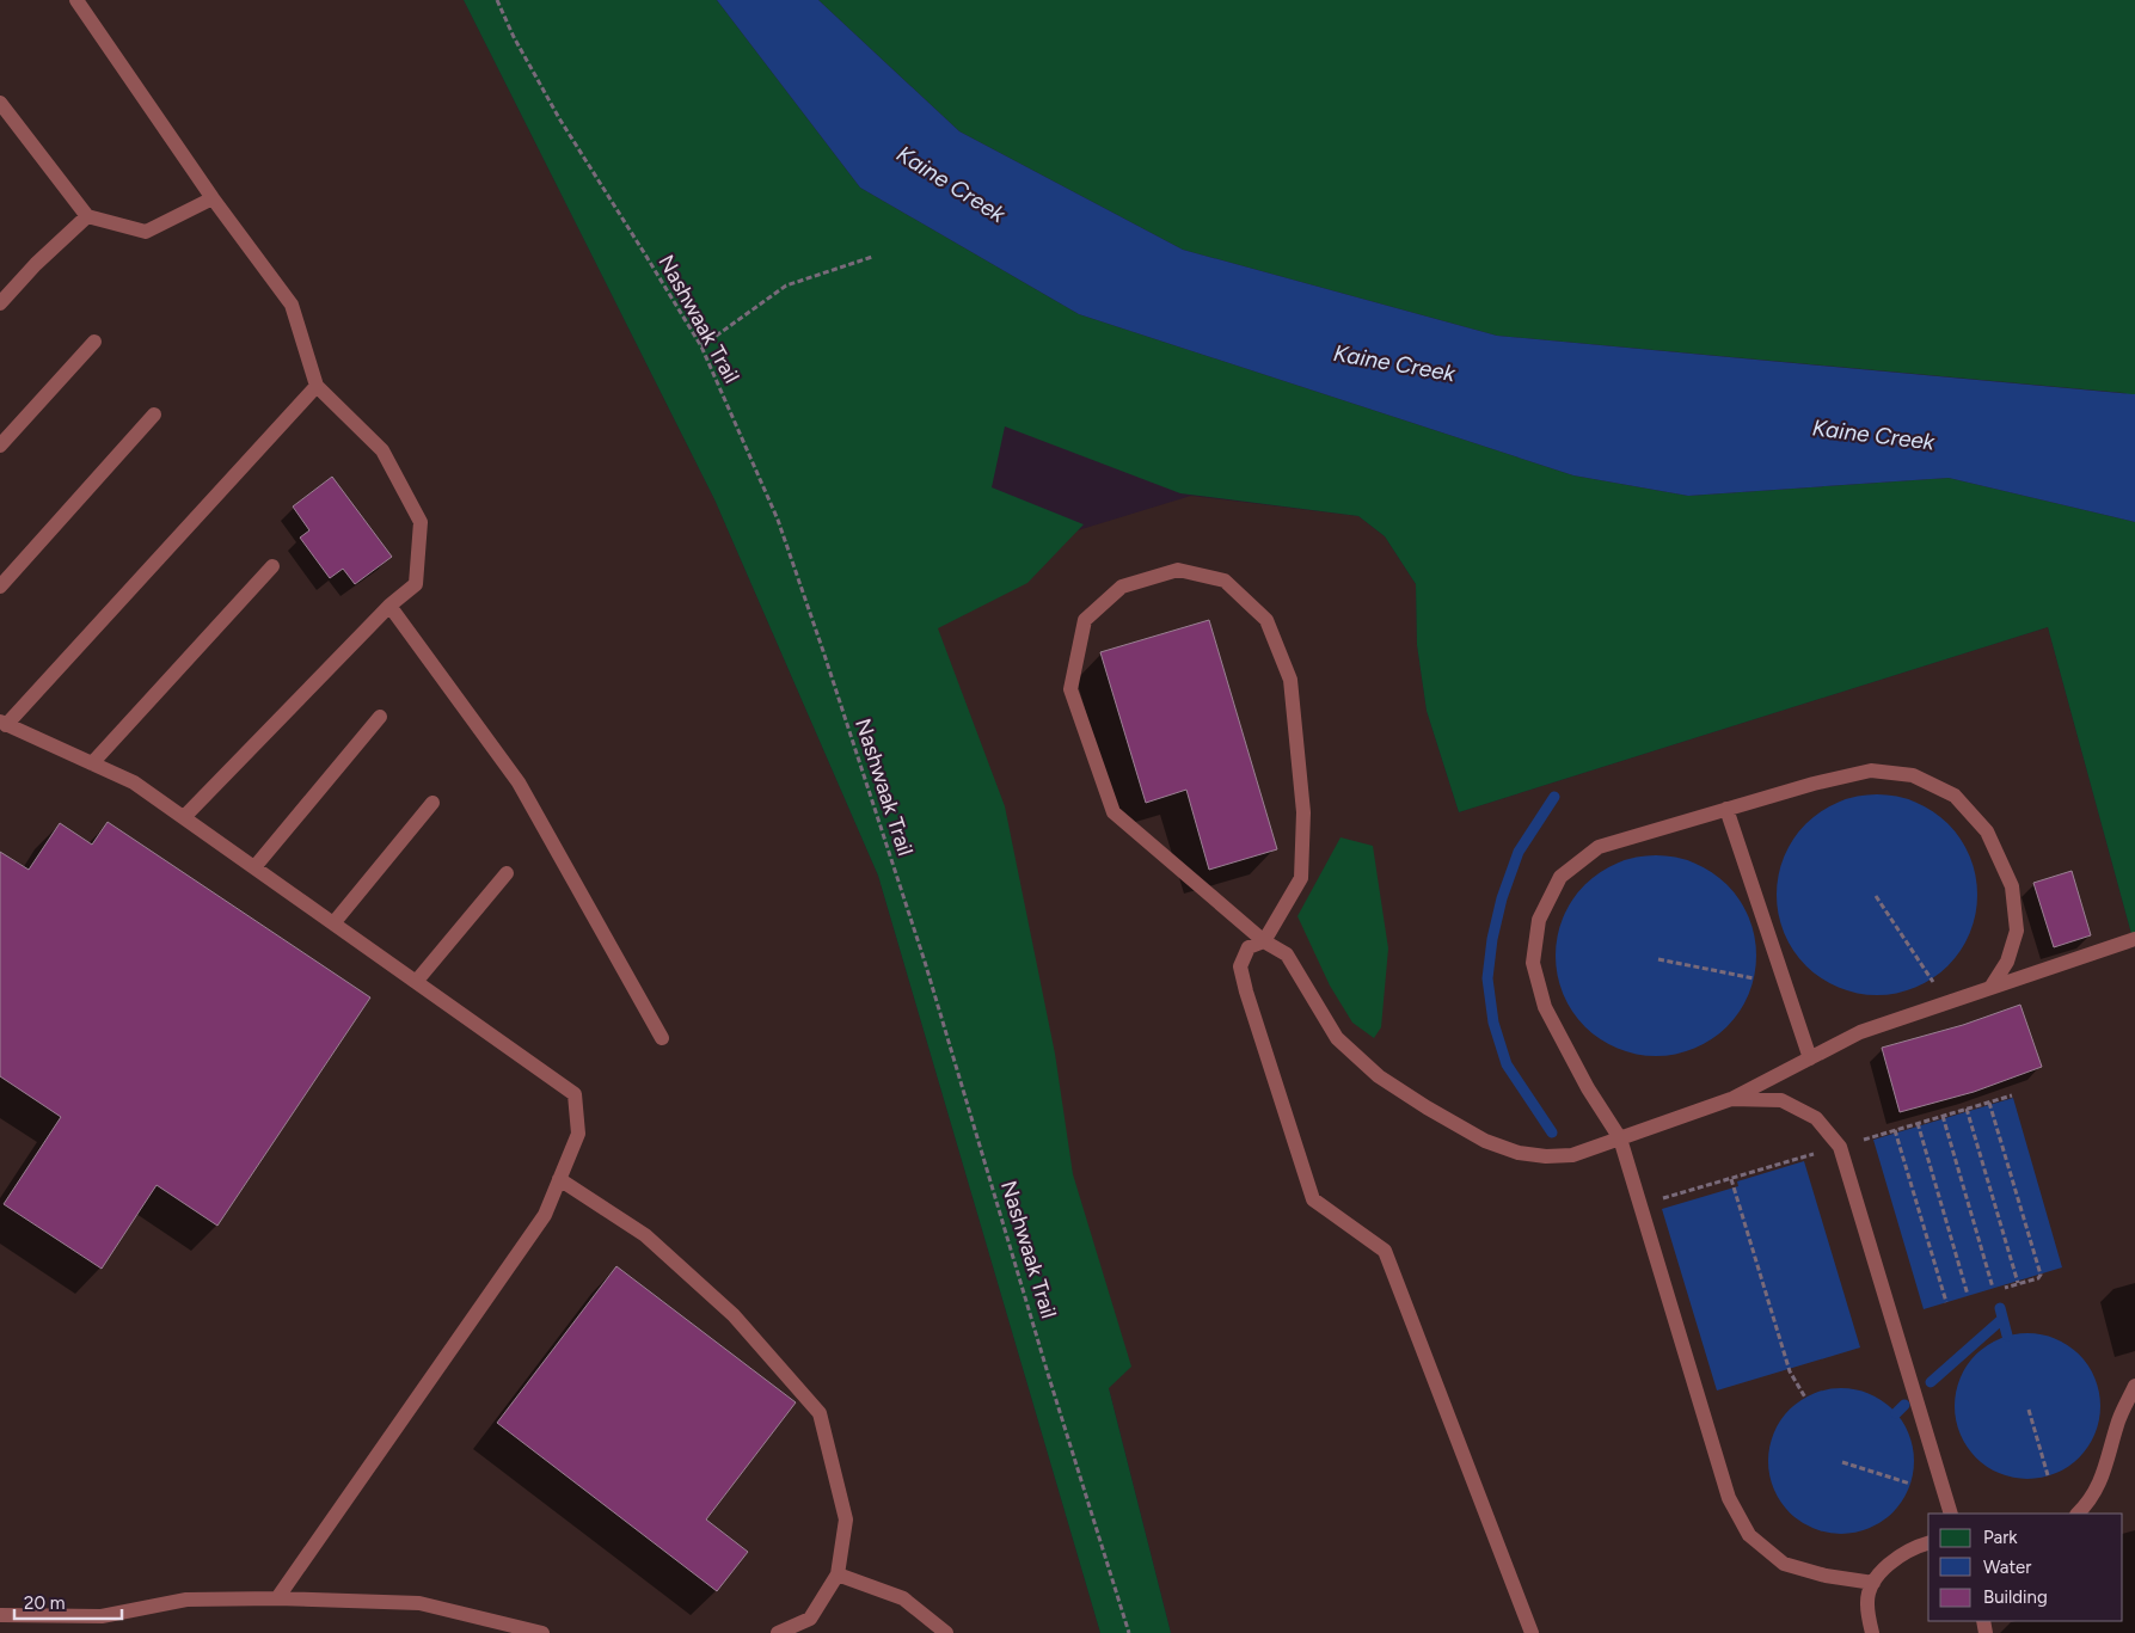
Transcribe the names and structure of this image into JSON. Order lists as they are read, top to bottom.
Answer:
{
  "streets": {
    "path": ["Nashwaak Trail"]
  },
  "water": ["Kaine Creek"],
  "legend": ["Park", "Water", "Building"],
  "scale_bar": "20 m"
}
